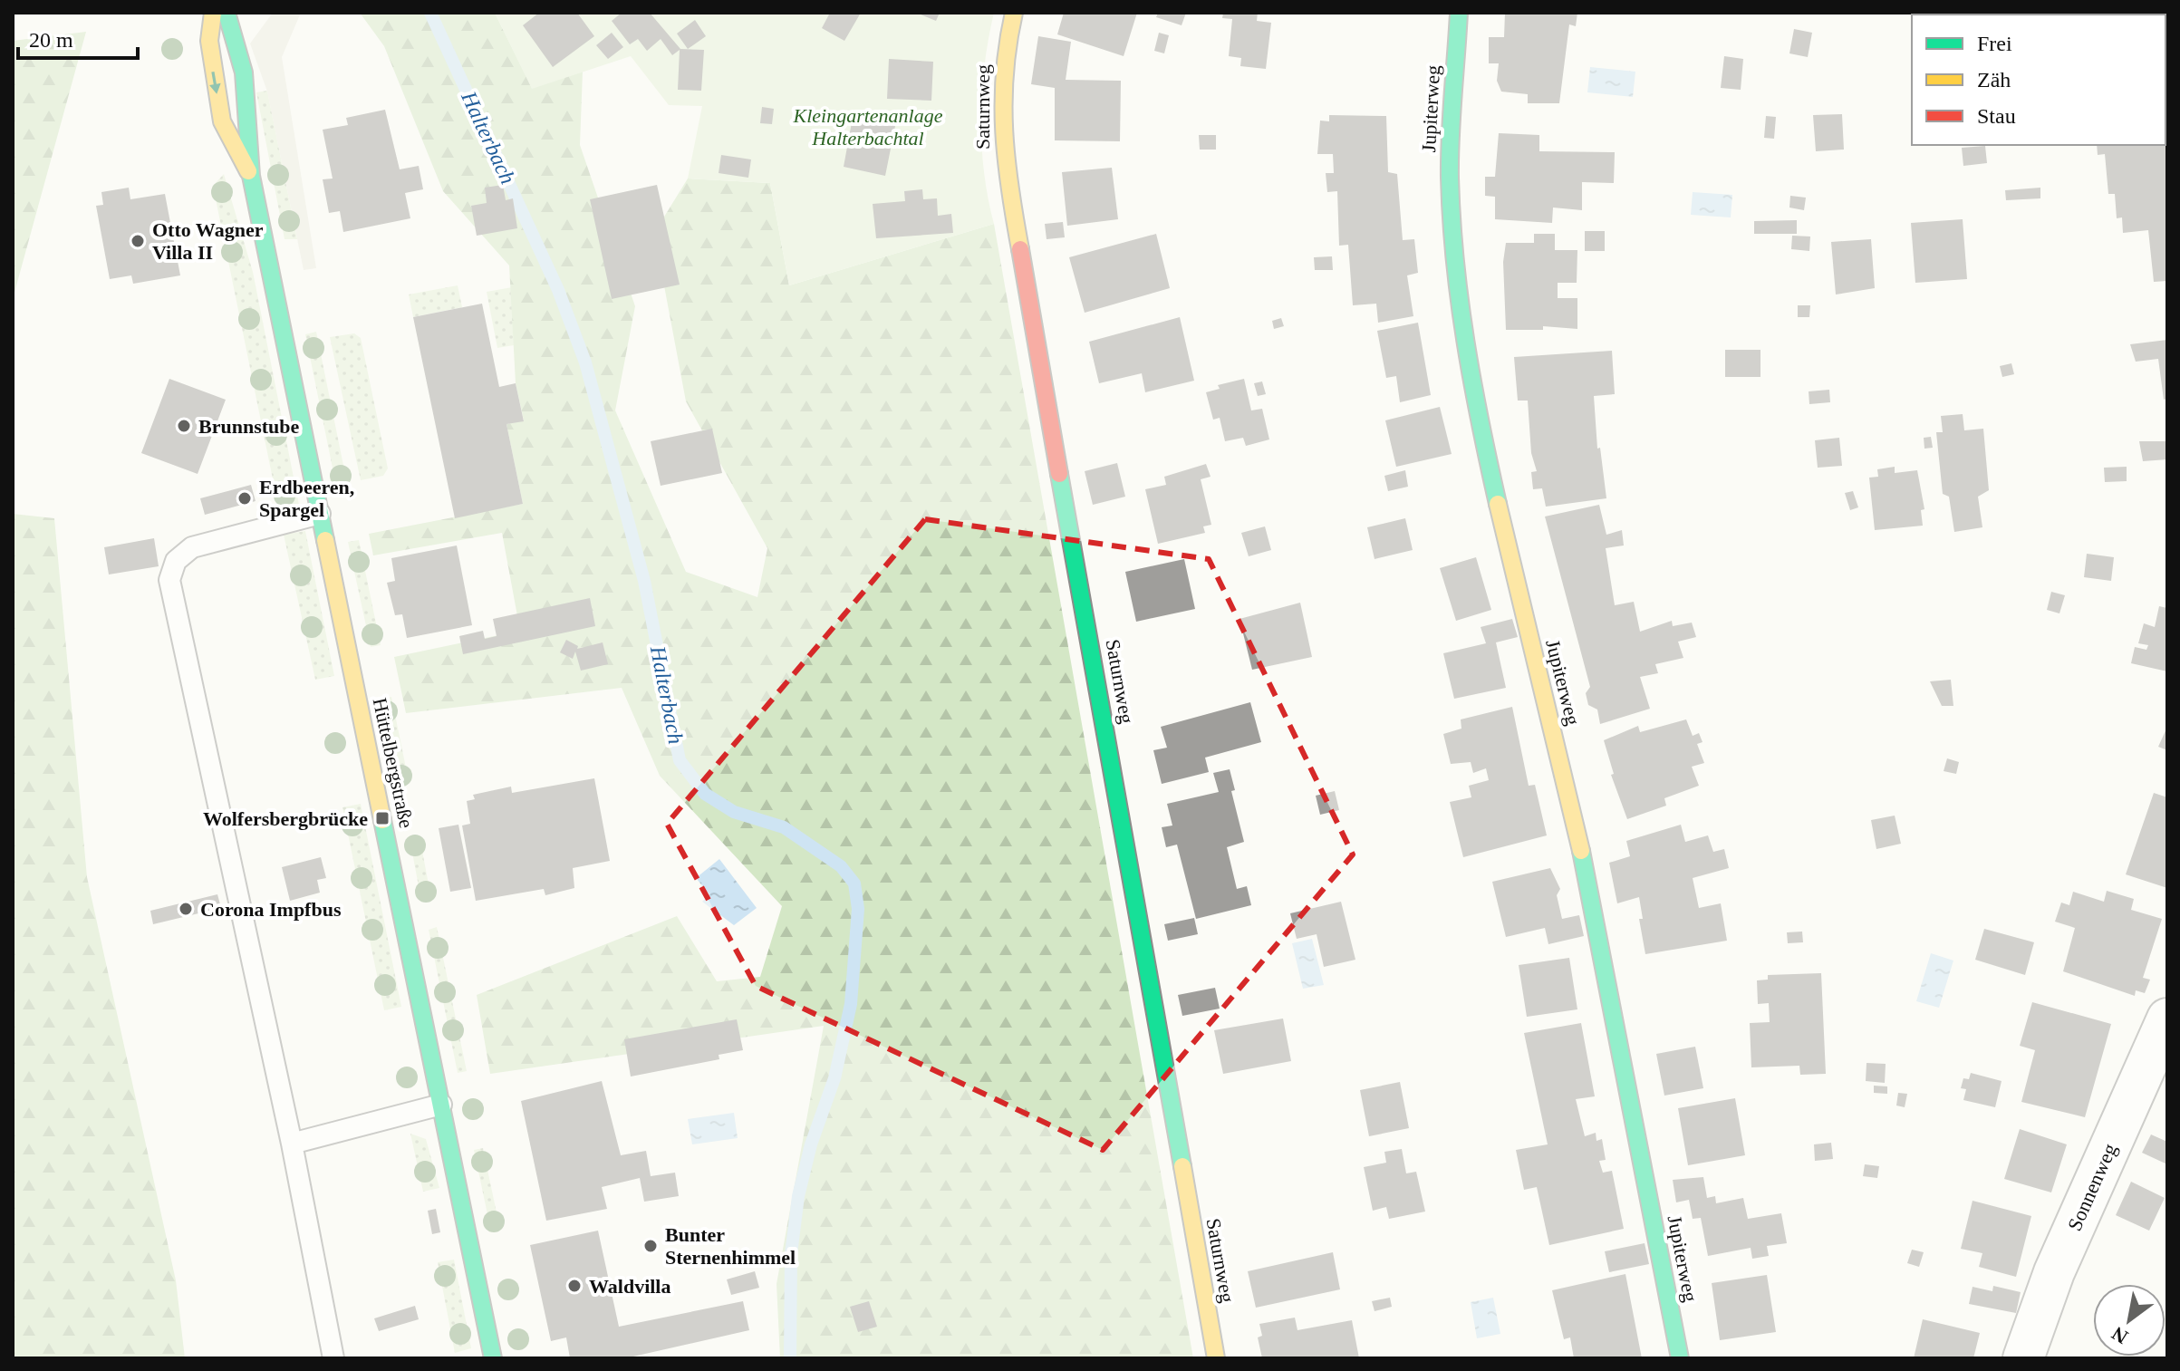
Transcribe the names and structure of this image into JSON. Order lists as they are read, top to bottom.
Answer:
{
  "streets": {
    "street": [
      "Saturnweg",
      "Jupiterweg",
      "Hüttelbergstraße",
      "Sonnenweg"
    ]
  },
  "water": ["Halterbach"],
  "parks": ["Kleingartenanlage Halterbachtal"],
  "places": {
    "other": [
      "Otto Wagner Villa II",
      "Brunnstube",
      "Erdbeeren, Spargel",
      "Corona Impfbus",
      "Bunter Sternenhimmel",
      "Waldvilla"
    ],
    "transit": ["Wolfersbergbrücke"]
  },
  "legend": ["Frei", "Zäh", "Stau"],
  "scale_bar": "20 m",
  "north": "bottom left"
}
